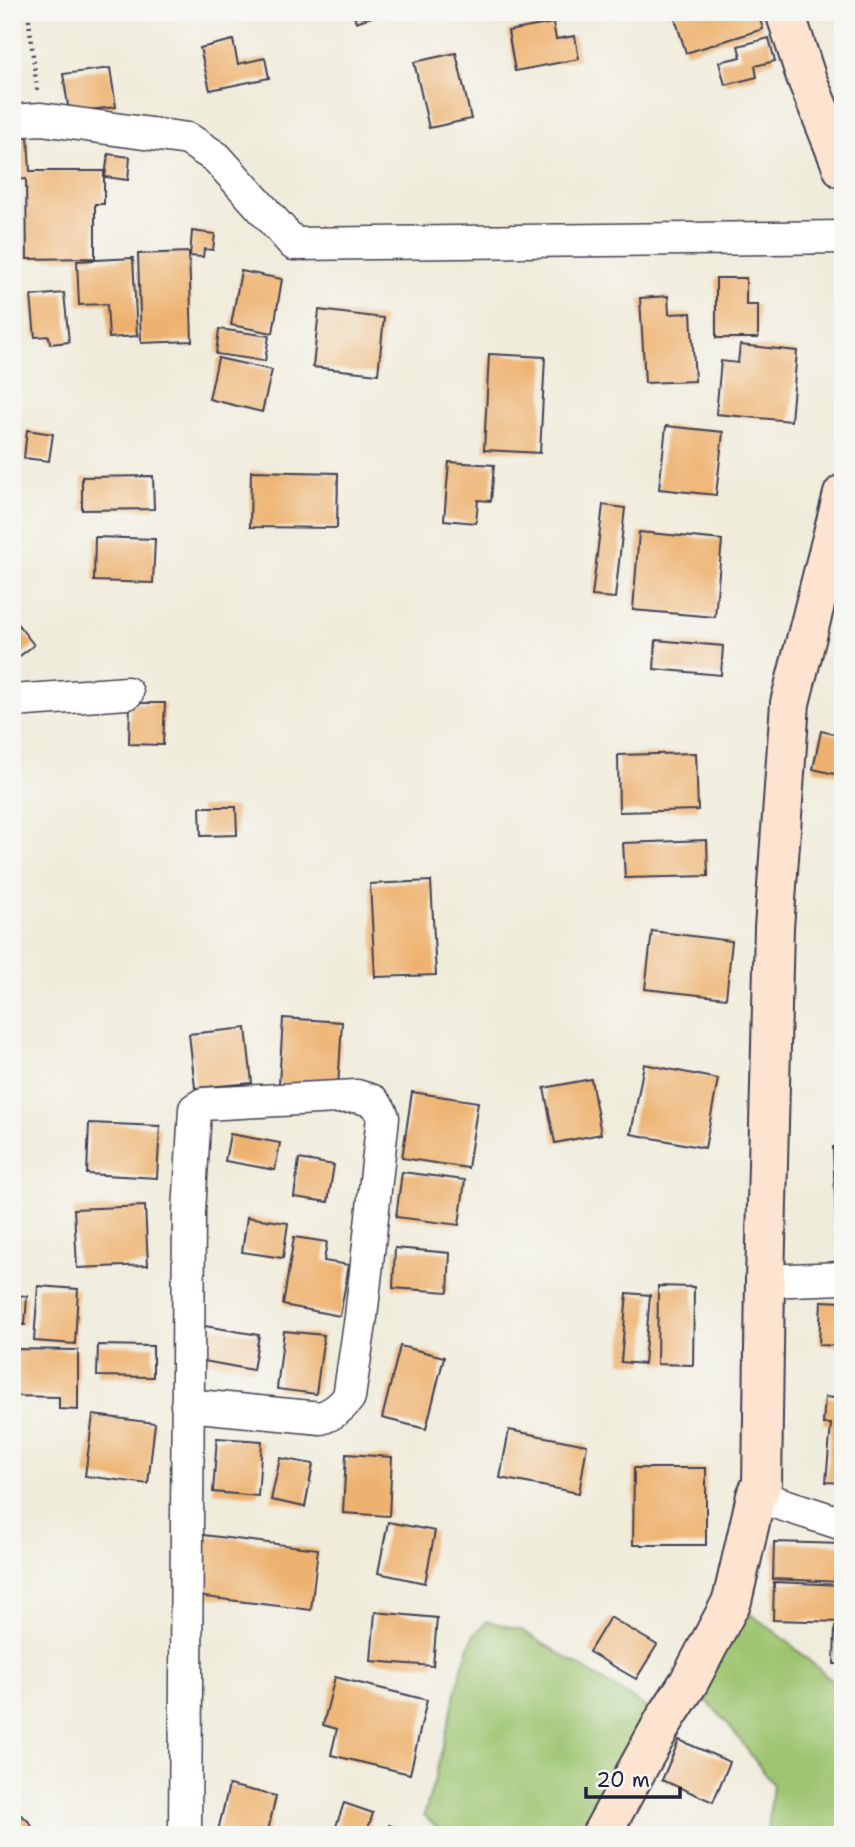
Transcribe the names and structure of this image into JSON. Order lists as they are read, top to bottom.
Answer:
{
  "scale_bar": "20 m"
}
